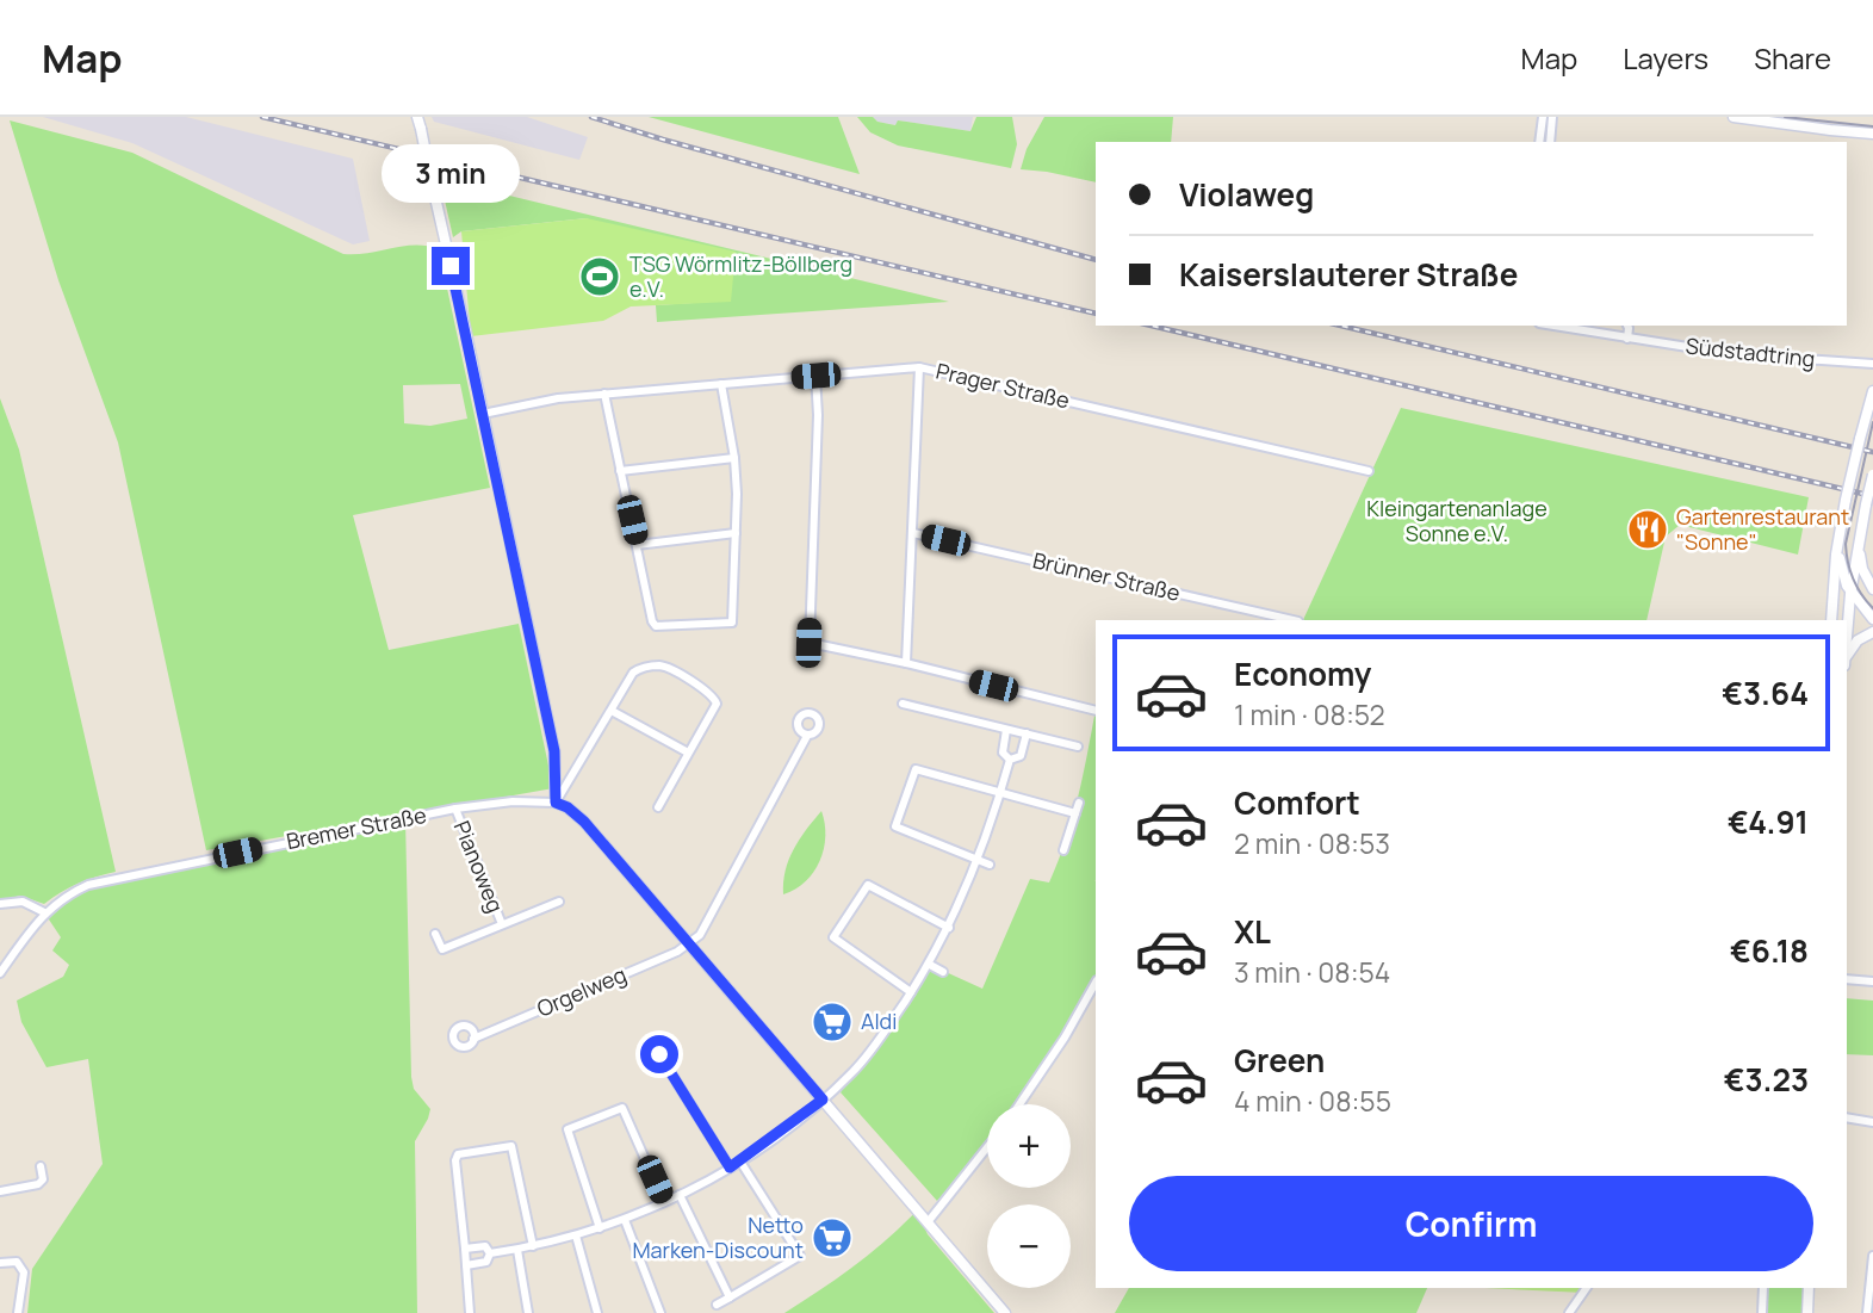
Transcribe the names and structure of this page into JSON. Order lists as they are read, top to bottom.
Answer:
{
  "streets": {
    "street": [
      "Südstadtring",
      "Prager Straße",
      "Brünner Straße",
      "Bremer Straße",
      "Pianoweg",
      "Orgelweg"
    ]
  },
  "crossings": [
    ["Bremer Straße", "Pianoweg"]
  ],
  "parks": ["Kleingartenanlage Sonne e.V."],
  "places": {
    "sports": ["TSG Wörmlitz-Böllberg e.V."],
    "restaurant": ["Gartenrestaurant \"Sonne\""],
    "supermarket": ["Aldi", "Netto Marken-Discount"]
  },
  "page": {
    "header": "Map",
    "nav": ["Map", "Layers", "Share"],
    "banner": ["Violaweg", "Kaiserslauterer Straße"],
    "bubble": "3 min",
    "list": [
      {
        "name": "Economy",
        "note": "1 min · 08:52",
        "value": "€3.64"
      },
      {
        "name": "Comfort",
        "note": "2 min · 08:53",
        "value": "€4.91"
      },
      {
        "name": "XL",
        "note": "3 min · 08:54",
        "value": "€6.18"
      },
      {
        "name": "Green",
        "note": "4 min · 08:55",
        "value": "€3.23"
      }
    ],
    "map_buttons": ["+", "−"],
    "buttons": "Confirm"
  }
}
